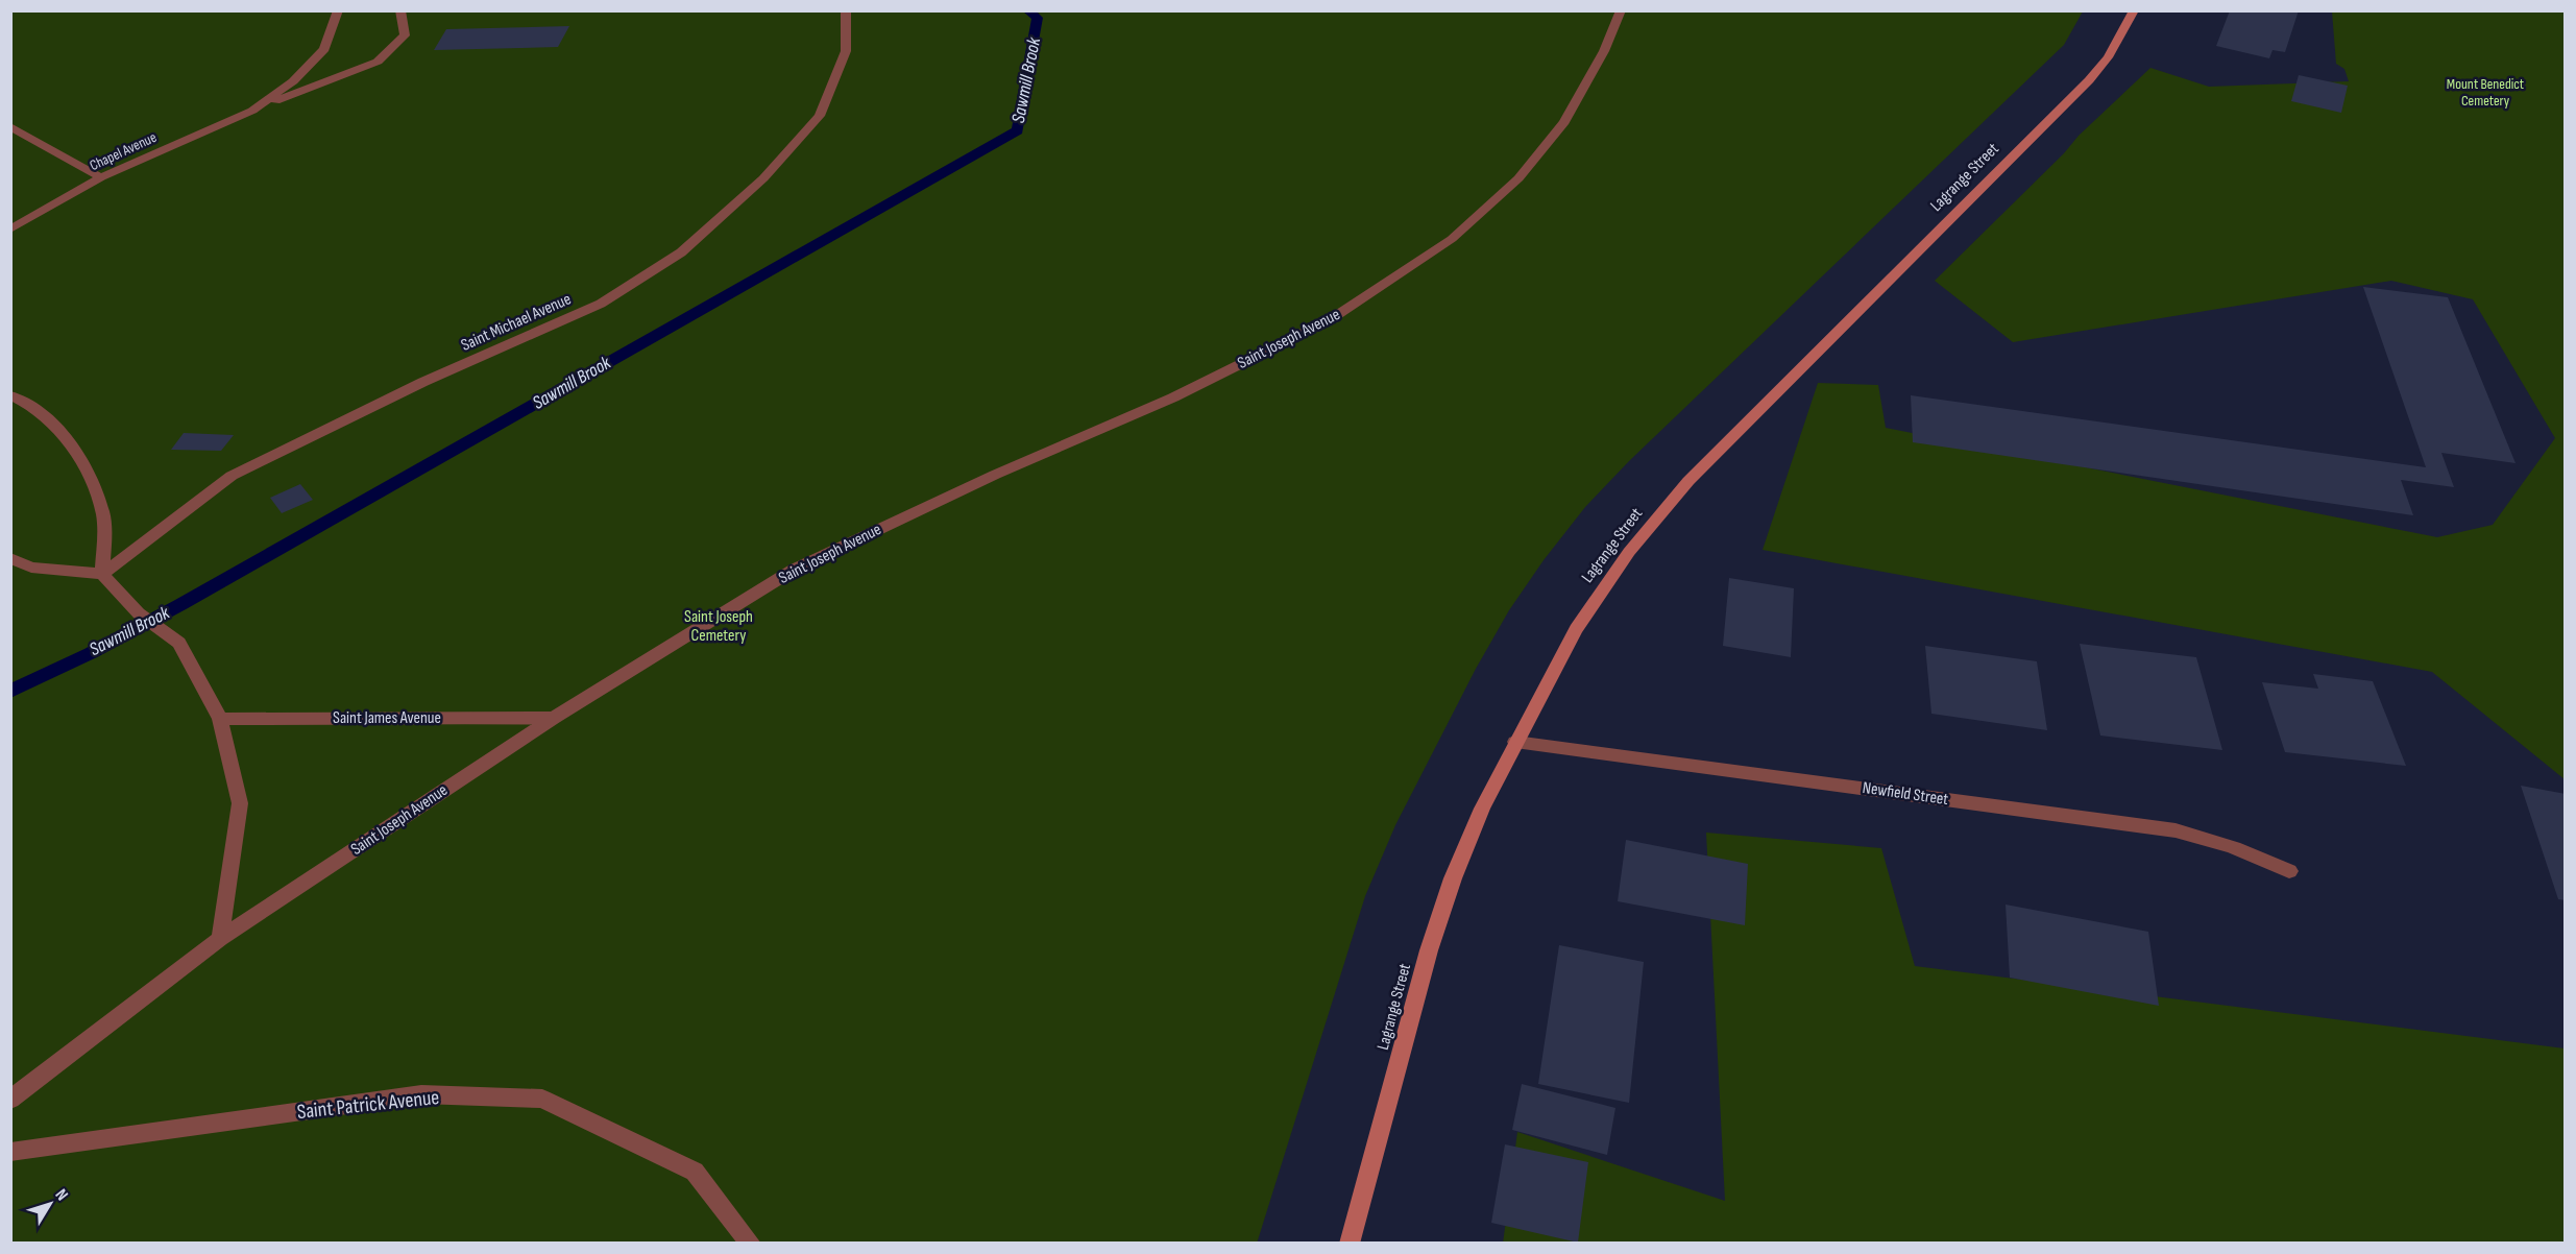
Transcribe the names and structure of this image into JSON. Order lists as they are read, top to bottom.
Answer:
{
  "streets": {
    "main road": ["Lagrange Street"],
    "street": [
      "Chapel Avenue",
      "Saint Michael Avenue",
      "Saint Joseph Avenue",
      "Saint James Avenue",
      "Newfield Street",
      "Saint Patrick Avenue"
    ]
  },
  "crossings": [
    ["Lagrange Street", "Newfield Street"],
    ["Saint Joseph Avenue", "Saint James Avenue"]
  ],
  "water": ["Sawmill Brook"],
  "parks": ["Mount Benedict Cemetery", "Saint Joseph Cemetery"],
  "north": "top right"
}
